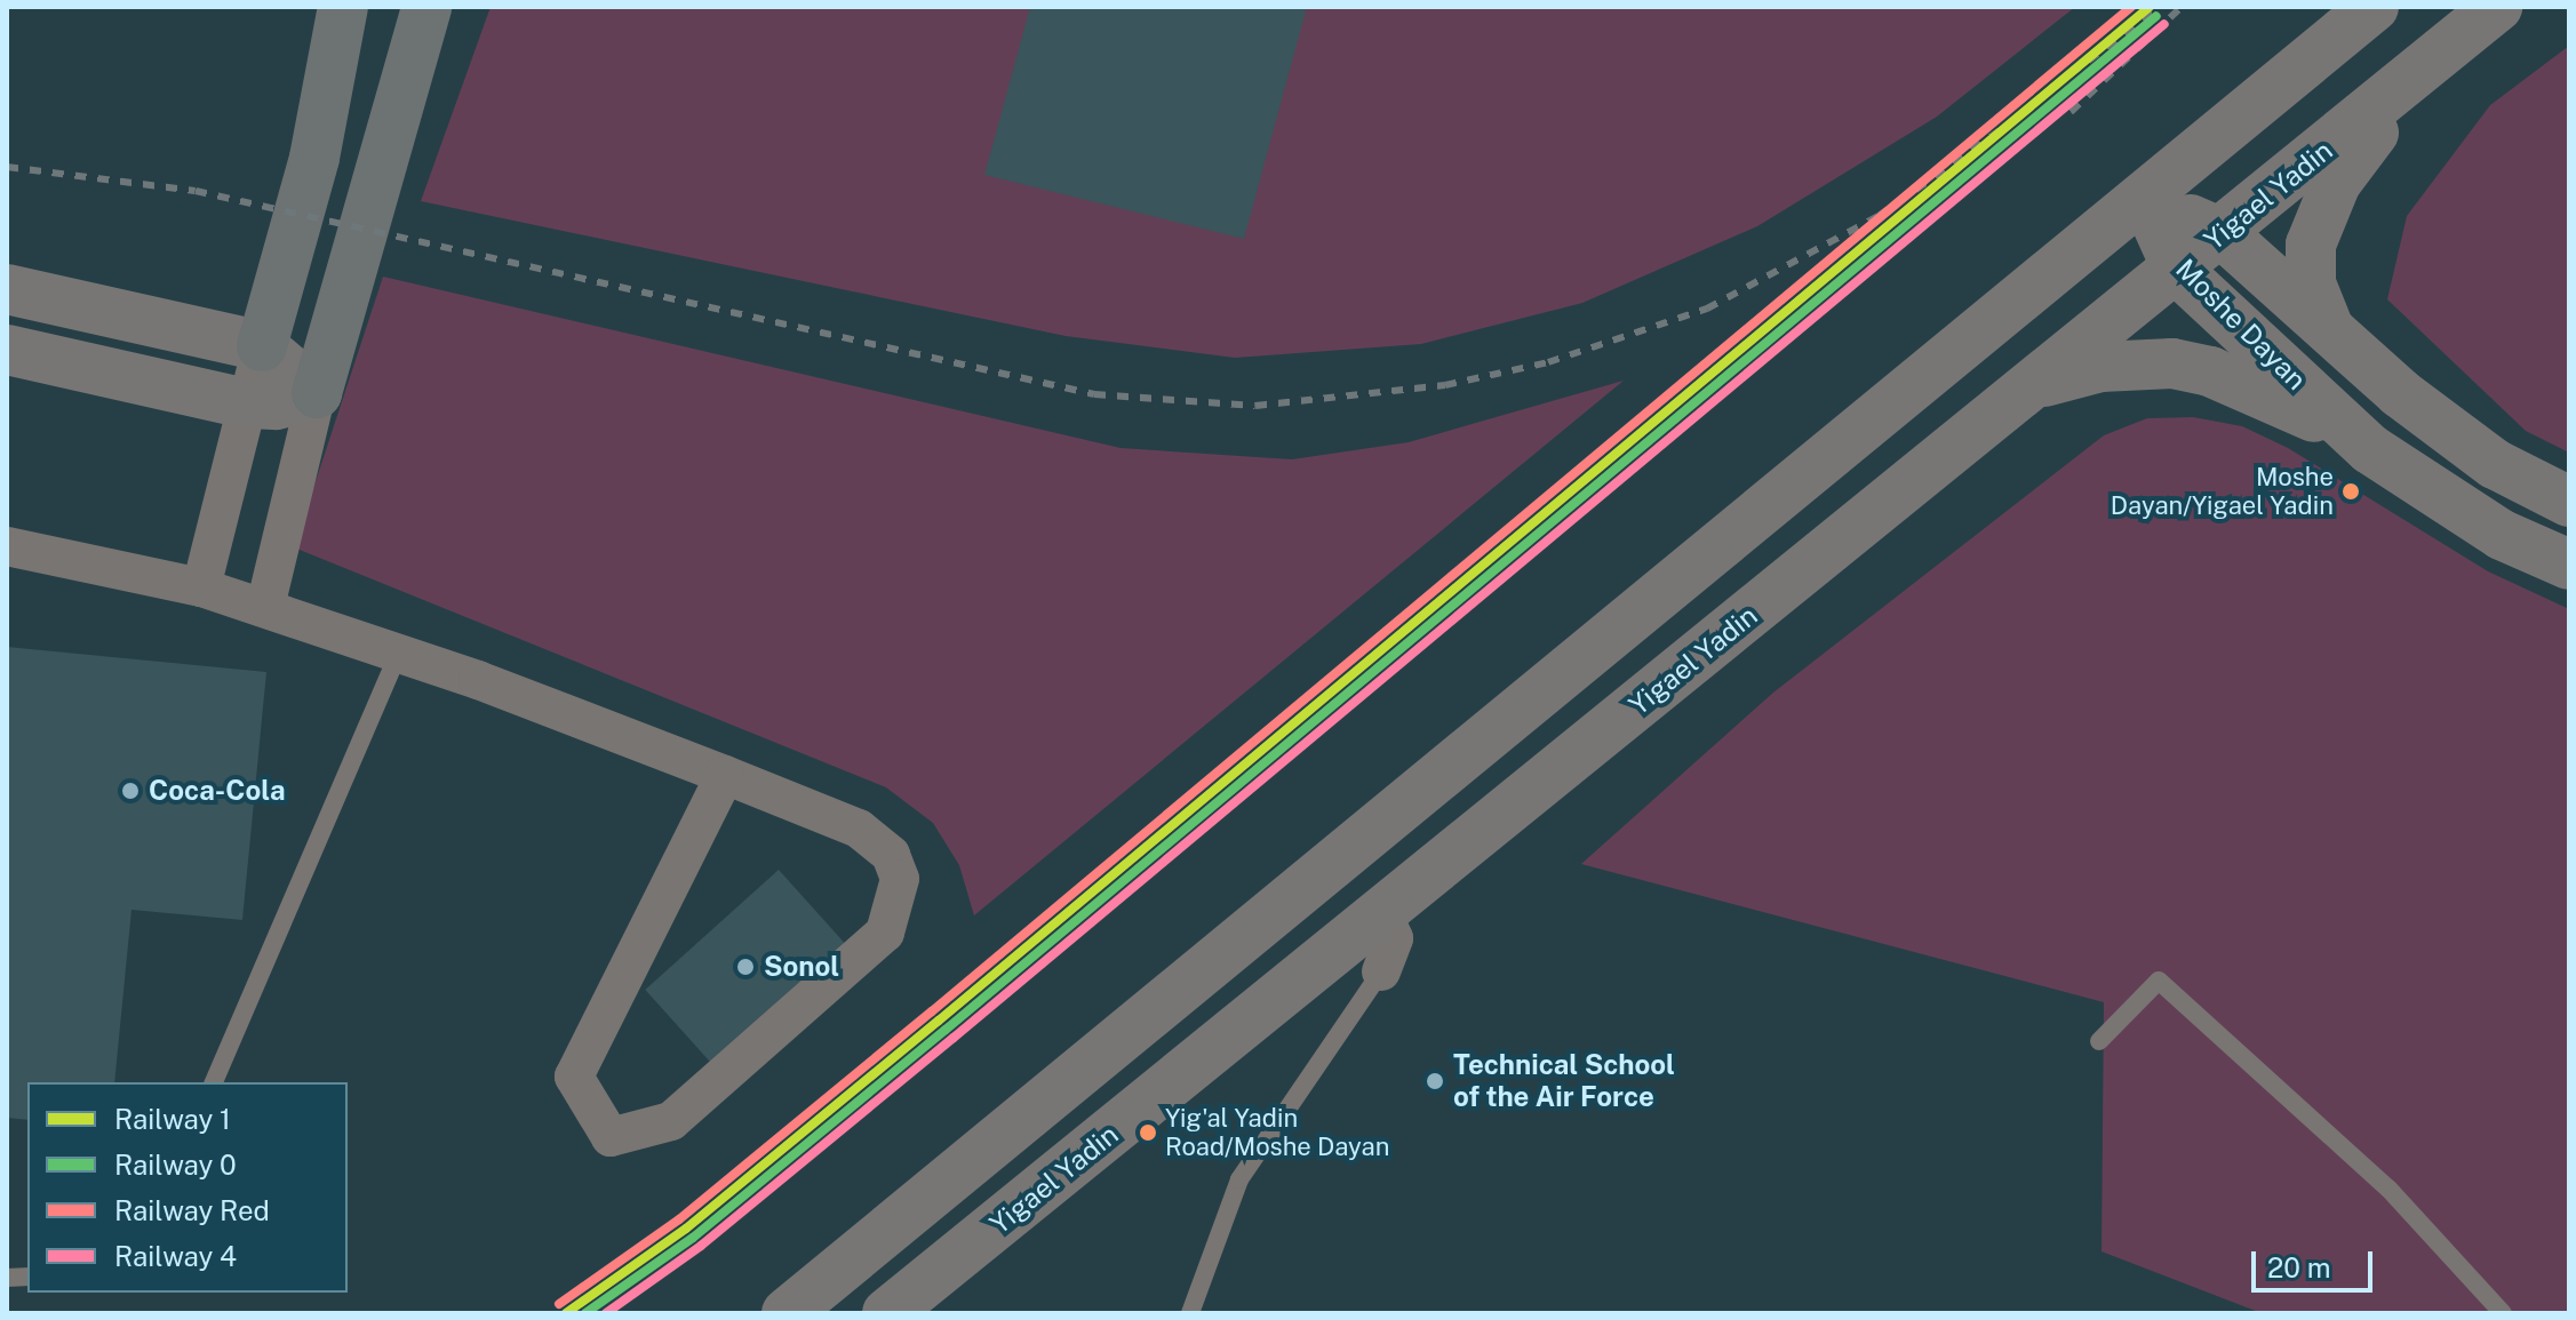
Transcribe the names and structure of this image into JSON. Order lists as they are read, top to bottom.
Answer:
{
  "streets": {
    "main road": ["Yigael Yadin", "Moshe Dayan"]
  },
  "crossings": [
    ["Yigael Yadin", "Moshe Dayan"]
  ],
  "places": [
    "Moshe Dayan/Yigael Yadin",
    "Coca-Cola",
    "Sonol",
    "Technical School of the Air Force",
    "Yig'al Yadin Road/Moshe Dayan"
  ],
  "lines": [
    "rail line 1",
    "rail line Red",
    "rail line 0",
    "rail line 4"
  ],
  "legend": [
    "Railway 1",
    "Railway 0",
    "Railway Red",
    "Railway 4"
  ],
  "scale_bar": "20 m"
}
